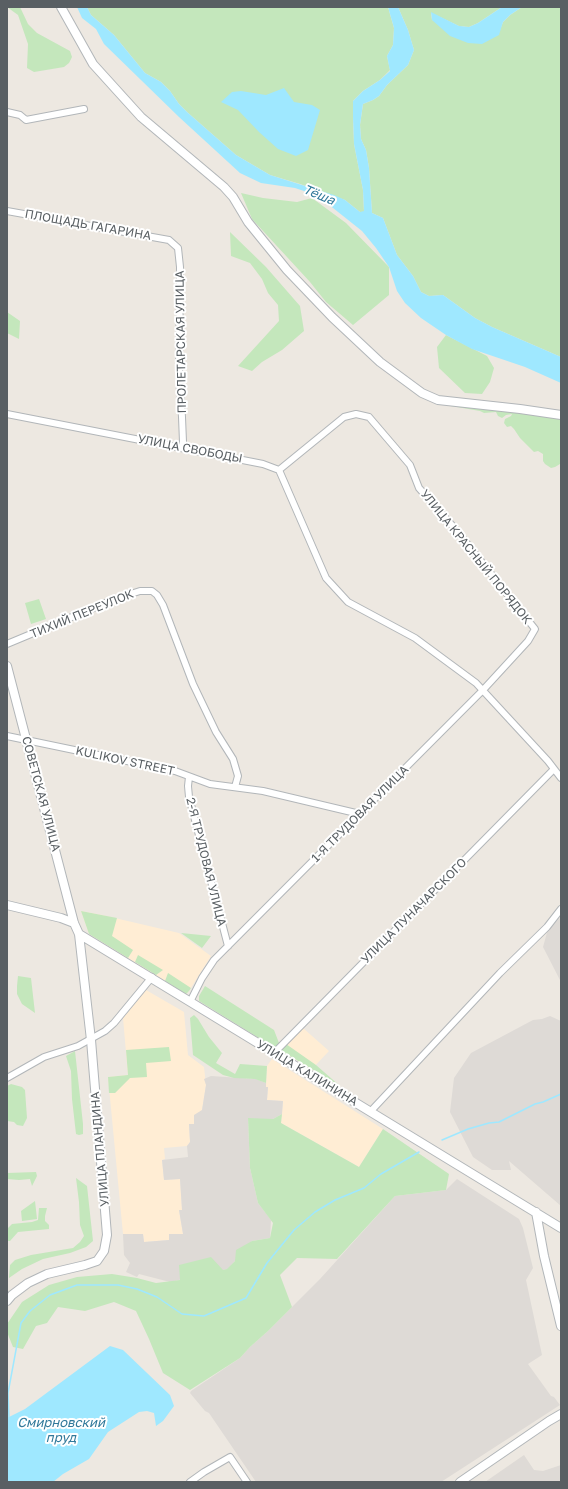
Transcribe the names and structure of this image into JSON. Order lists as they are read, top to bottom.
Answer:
{
  "streets": {
    "street": [
      "ПЛОЩАДЬ ГАГАРИНА",
      "ПРОЛЕТАРСКАЯ УЛИЦА",
      "УЛИЦА СВОБОДЫ",
      "УЛИЦА КРАСНЫЙ ПОРЯДОК",
      "ТИХИЙ ПЕРЕУЛОК",
      "KULIKOV STREET",
      "СОВЕТСКАЯ УЛИЦА",
      "1-Я ТРУДОВАЯ УЛИЦА",
      "2-Я ТРУДОВАЯ УЛИЦА",
      "УЛИЦА ЛУНАЧАРСКОГО",
      "УЛИЦА КАЛИНИНА",
      "УЛИЦА ПЛАНДИНА"
    ]
  },
  "crossings": [
    ["ПЛОЩАДЬ ГАГАРИНА", "ПРОЛЕТАРСКАЯ УЛИЦА"],
    ["ПРОЛЕТАРСКАЯ УЛИЦА", "УЛИЦА СВОБОДЫ"],
    ["УЛИЦА СВОБОДЫ", "УЛИЦА КРАСНЫЙ ПОРЯДОК"],
    ["УЛИЦА КРАСНЫЙ ПОРЯДОК", "1-Я ТРУДОВАЯ УЛИЦА"],
    ["ТИХИЙ ПЕРЕУЛОК", "KULIKOV STREET"],
    ["KULIKOV STREET", "СОВЕТСКАЯ УЛИЦА"],
    ["KULIKOV STREET", "1-Я ТРУДОВАЯ УЛИЦА"],
    ["KULIKOV STREET", "2-Я ТРУДОВАЯ УЛИЦА"],
    ["СОВЕТСКАЯ УЛИЦА", "УЛИЦА КАЛИНИНА"],
    ["СОВЕТСКАЯ УЛИЦА", "УЛИЦА ПЛАНДИНА"],
    ["1-Я ТРУДОВАЯ УЛИЦА", "2-Я ТРУДОВАЯ УЛИЦА"],
    ["1-Я ТРУДОВАЯ УЛИЦА", "УЛИЦА КАЛИНИНА"],
    ["УЛИЦА ЛУНАЧАРСКОГО", "УЛИЦА КАЛИНИНА"],
    ["УЛИЦА КАЛИНИНА", "УЛИЦА ПЛАНДИНА"]
  ],
  "water": ["Тёша", "Смирновский пруд"]
}
